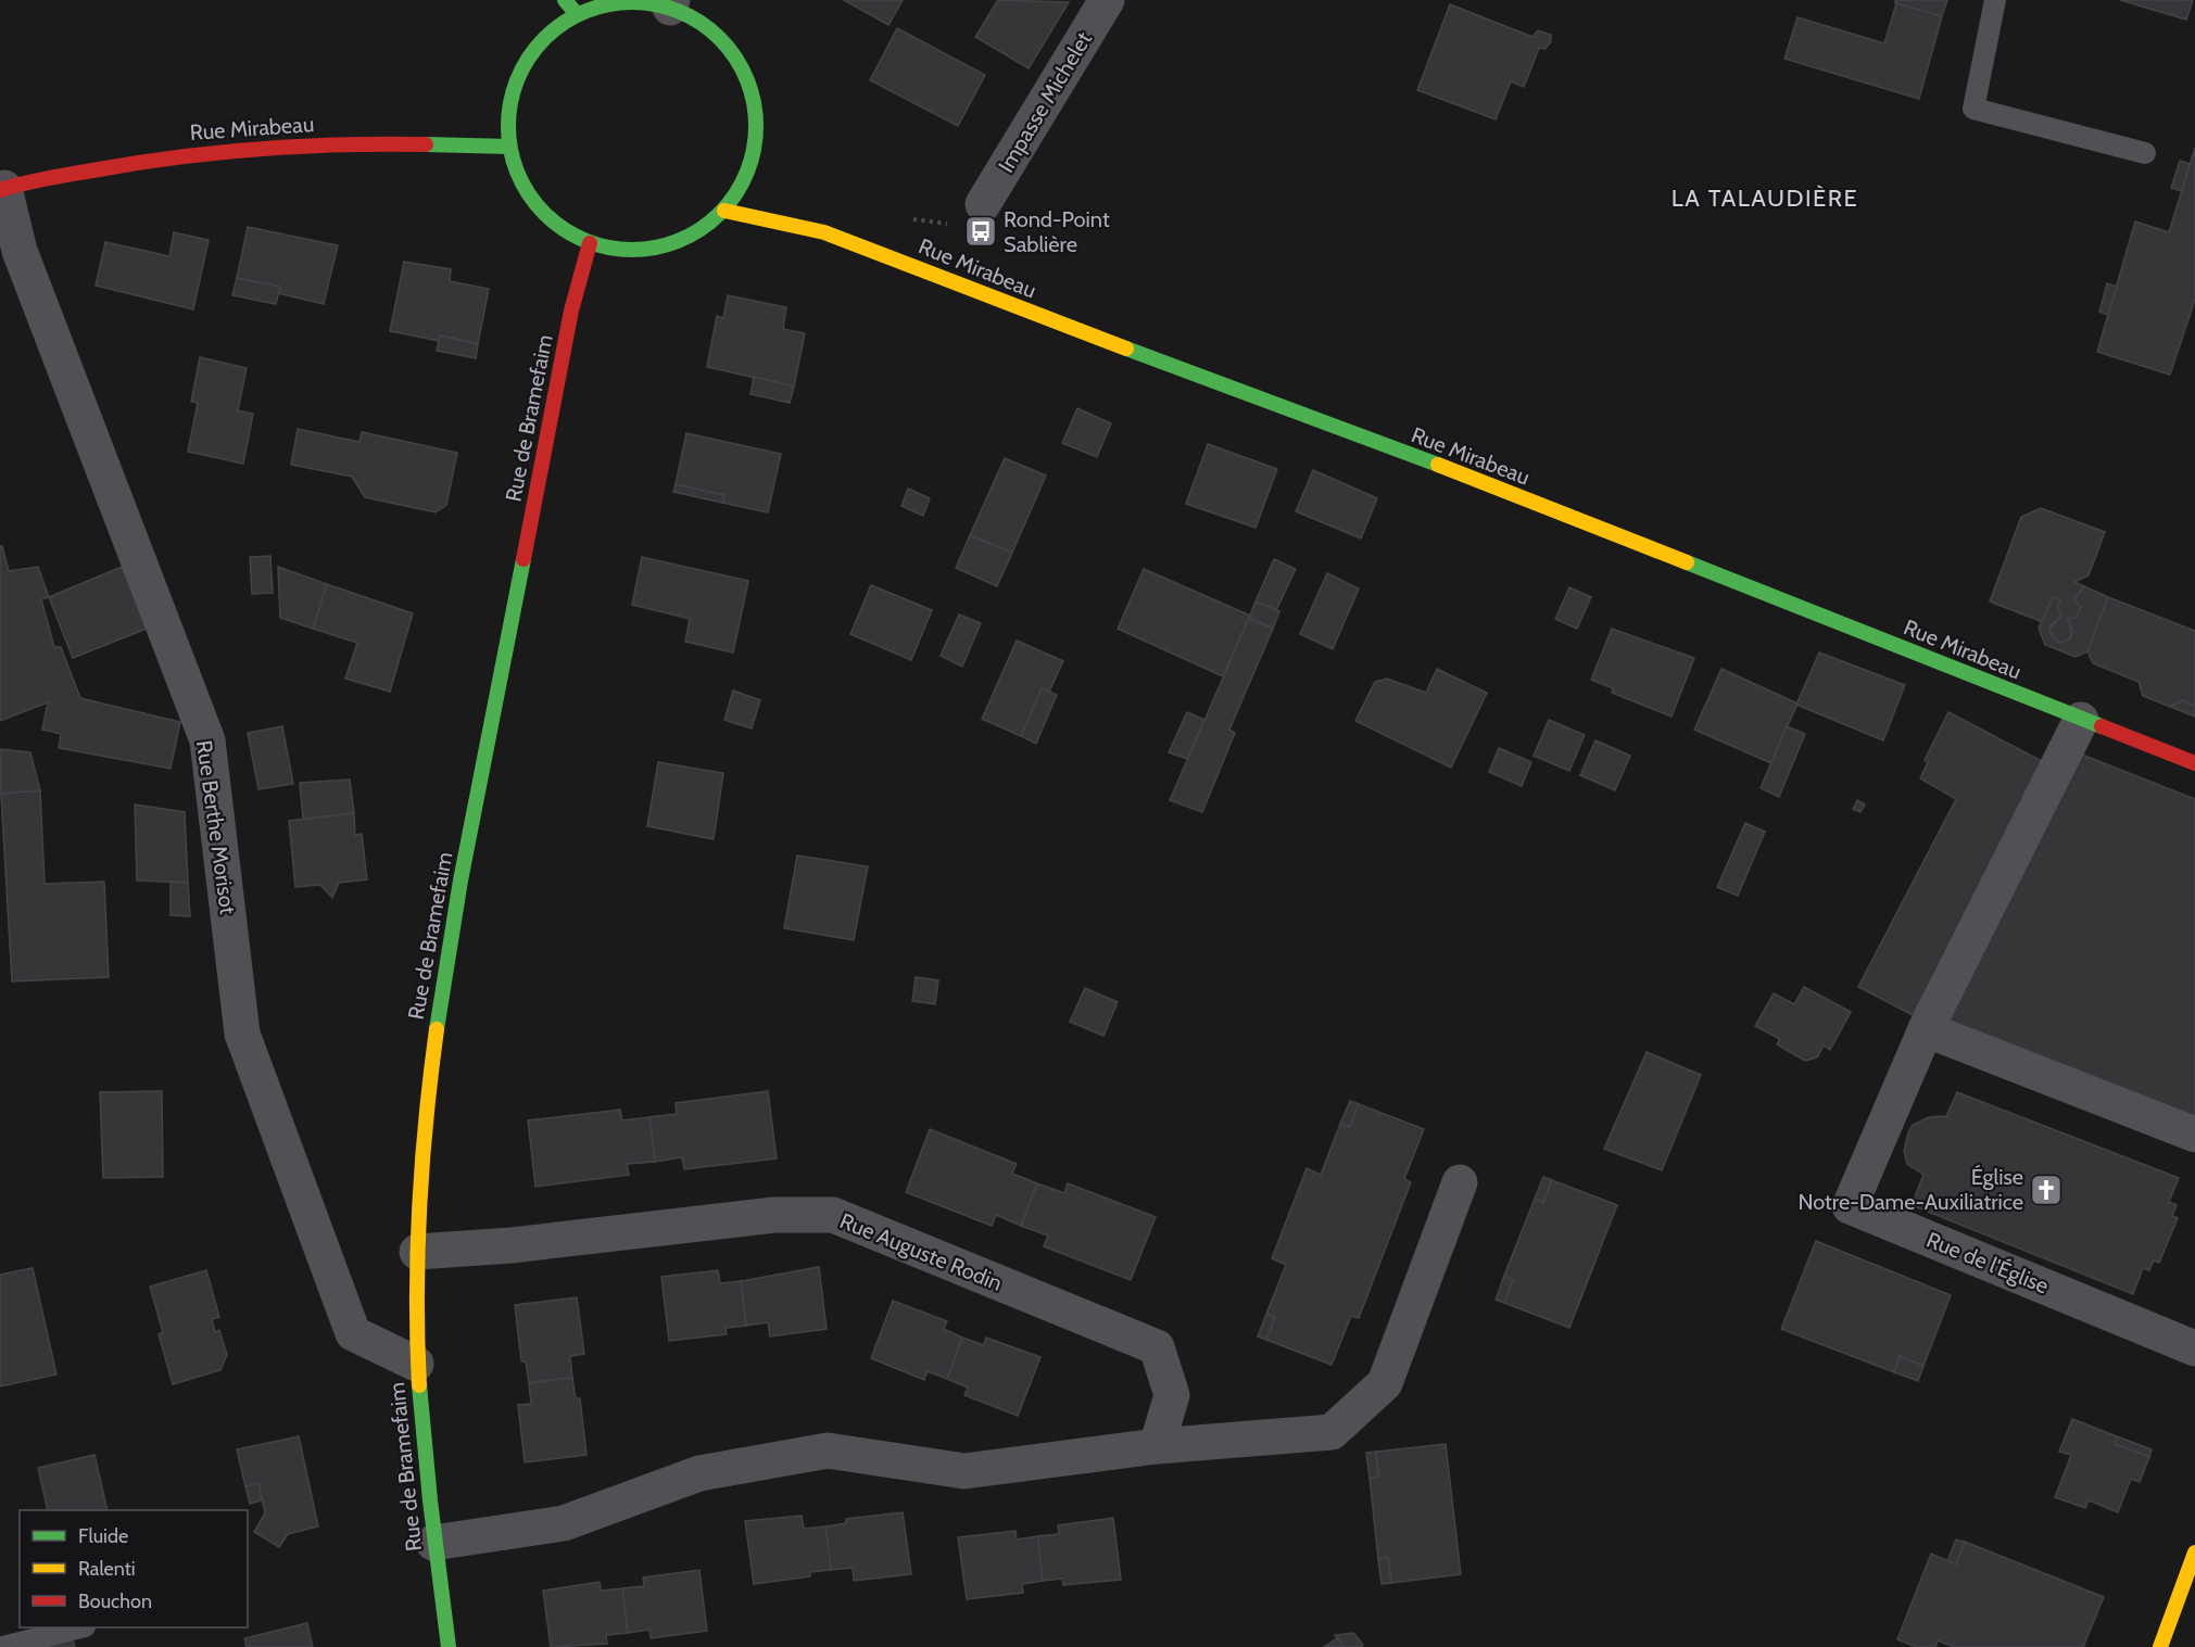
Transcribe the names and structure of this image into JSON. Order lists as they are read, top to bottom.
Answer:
{
  "streets": {
    "main road": ["Rue Mirabeau", "Rue de Bramefaim"],
    "street": [
      "Impasse Michelet",
      "Rue Berthe Morisot",
      "Rue Auguste Rodin",
      "Rue de l'Église"
    ]
  },
  "crossings": [
    ["Rue Mirabeau", "Rue Berthe Morisot"],
    ["Rue Mirabeau", "Rue de l'Église"],
    ["Rue de Bramefaim", "Rue Berthe Morisot"],
    ["Rue de Bramefaim", "Rue Auguste Rodin"]
  ],
  "districts": ["LA TALAUDIÈRE"],
  "places": {
    "bus stop": ["Rond-Point Sablière"],
    "church": ["Église Notre-Dame-Auxiliatrice"]
  },
  "legend": ["Fluide", "Ralenti", "Bouchon"]
}
